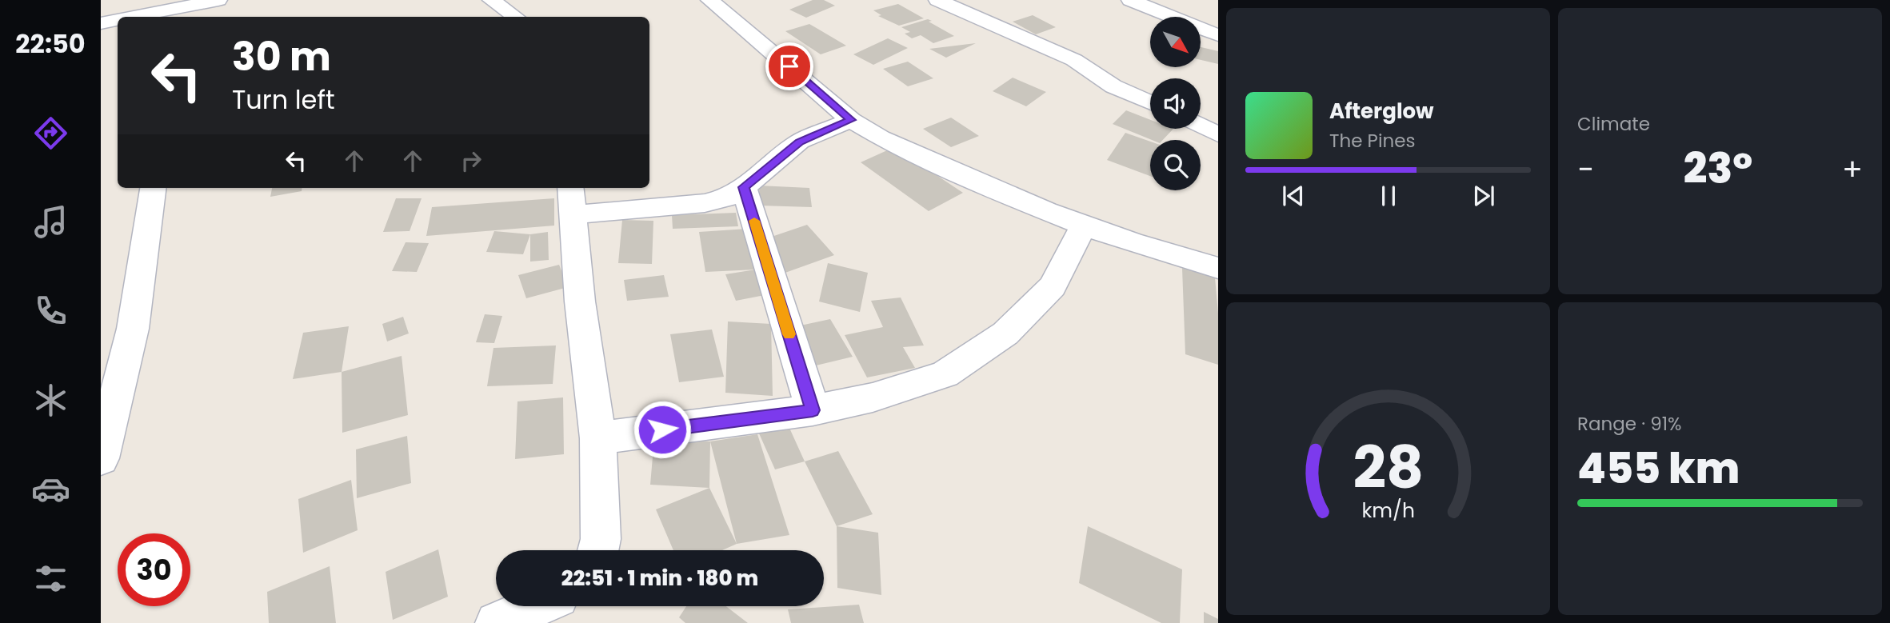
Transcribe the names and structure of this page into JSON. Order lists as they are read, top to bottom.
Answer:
{
  "north": "bottom right",
  "page": {
    "tabs": "22:50",
    "tile": [
      "Climate",
      ["Range · 91%", "455 km"]
    ],
    "turn": ["30 m", "Turn left"],
    "song": ["Afterglow", "The Pines"],
    "heat": ["−", "23°", "+"],
    "limit": "30",
    "trip": "22:51 · 1 min · 180 m",
    "gauge": ["28", "km/h"]
  }
}
